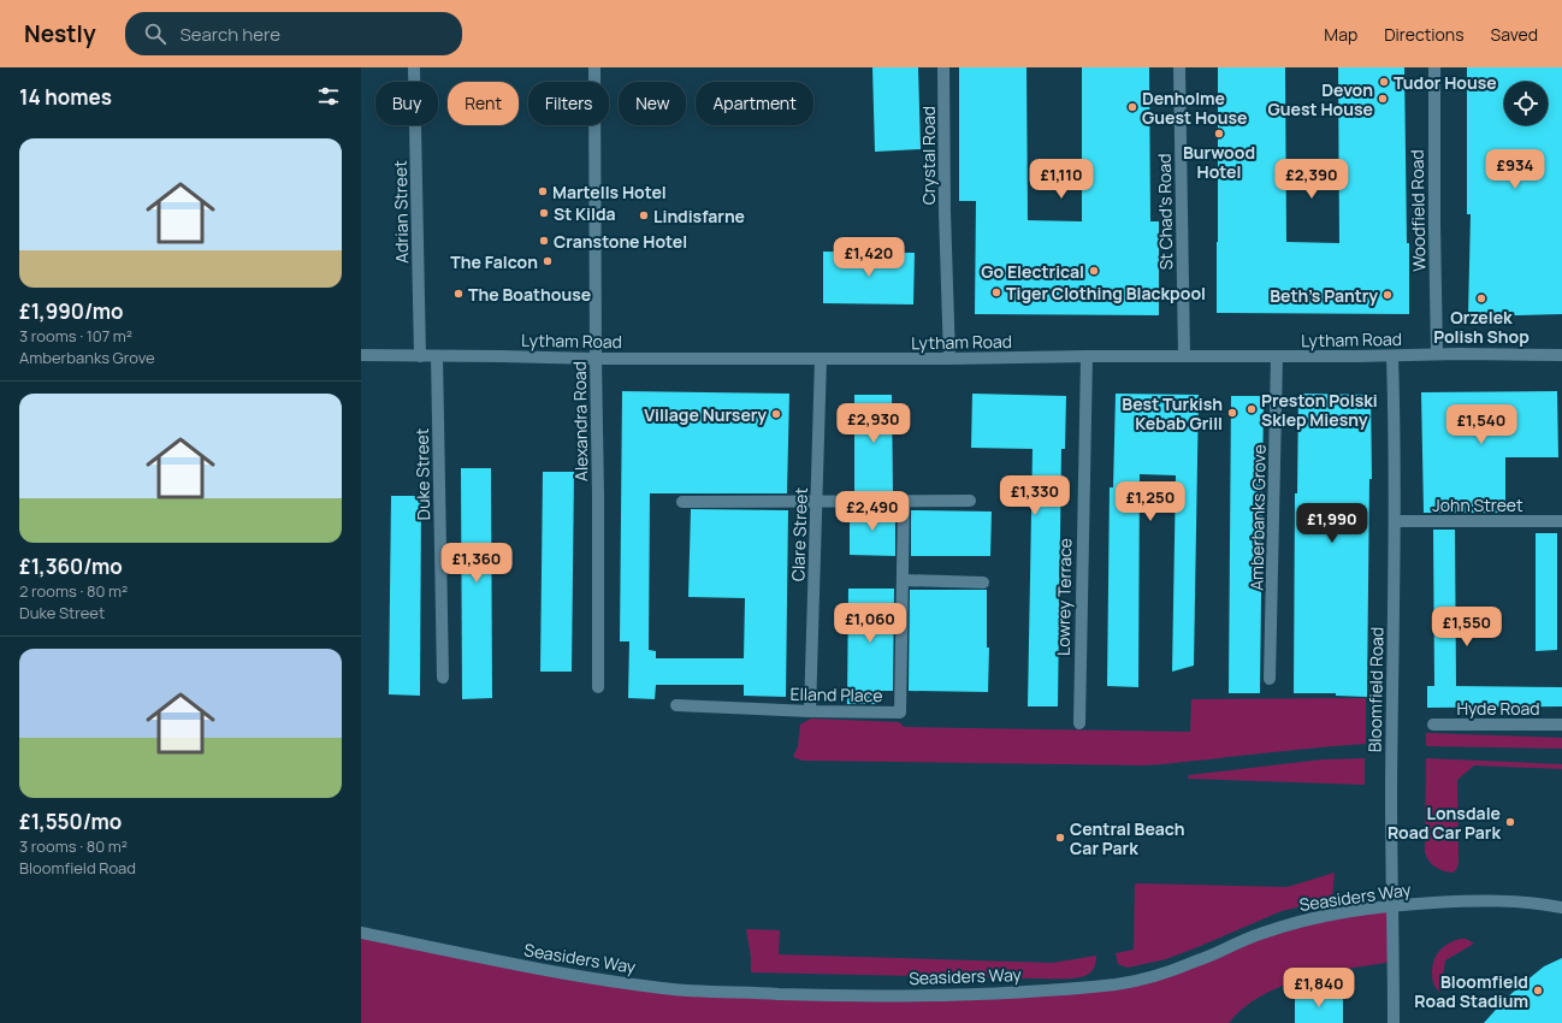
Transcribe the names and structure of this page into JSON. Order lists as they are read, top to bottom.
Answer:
{
  "streets": {
    "street": [
      "Crystal Road",
      "Woodfield Road",
      "Adrian Street",
      "St Chad's Road",
      "Lytham Road",
      "Alexandra Road",
      "Duke Street",
      "John Street",
      "Amberbanks Grove",
      "Clare Street",
      "Lowrey Terrace",
      "Bloomfield Road",
      "Elland Place",
      "Hyde Road",
      "Seasiders Way"
    ]
  },
  "crossings": [
    ["Crystal Road", "Lytham Road"],
    ["Woodfield Road", "Lytham Road"],
    ["Adrian Street", "Lytham Road"],
    ["St Chad's Road", "Lytham Road"],
    ["Lytham Road", "Alexandra Road"],
    ["Lytham Road", "Duke Street"],
    ["Lytham Road", "Amberbanks Grove"],
    ["Lytham Road", "Clare Street"],
    ["Lytham Road", "Lowrey Terrace"],
    ["Lytham Road", "Bloomfield Road"],
    ["John Street", "Bloomfield Road"],
    ["Clare Street", "Elland Place"],
    ["Bloomfield Road", "Seasiders Way"]
  ],
  "places": [
    "Tudor House",
    "Devon Guest House",
    "Denholme Guest House",
    "Burwood Hotel",
    "Martells Hotel",
    "St Kilda",
    "Lindisfarne",
    "Cranstone Hotel",
    "The Falcon",
    "Go Electrical",
    "Tiger Clothing Blackpool",
    "The Boathouse",
    "Beth's Pantry",
    "Orzelek Polish Shop",
    "Preston Polski Sklep Miesny",
    "Best Turkish Kebab Grill",
    "Village Nursery",
    "Lonsdale Road Car Park",
    "Central Beach Car Park",
    "Bloomfield Road Stadium"
  ],
  "page": {
    "header": "Nestly",
    "search": "Search here",
    "nav": ["Map", "Directions", "Saved"],
    "heading": "14 homes",
    "chip": [
      "Buy",
      "Rent",
      "Filters",
      "New",
      "Apartment"
    ],
    "list": [
      {
        "name": "£1,990/mo",
        "note": "3 rooms · 107 m² · Amberbanks Grove"
      },
      {
        "name": "£1,360/mo",
        "note": "2 rooms · 80 m² · Duke Street"
      },
      {
        "name": "£1,550/mo",
        "note": "3 rooms · 80 m² · Bloomfield Road"
      }
    ],
    "price": [
      "£934",
      "£1,110",
      "£2,390",
      "£1,420",
      "£2,930",
      "£1,540",
      "£1,330",
      "£1,250",
      "£2,490",
      "£1,990",
      "£1,360",
      "£1,060",
      "£1,550",
      "£1,840"
    ]
  }
}
